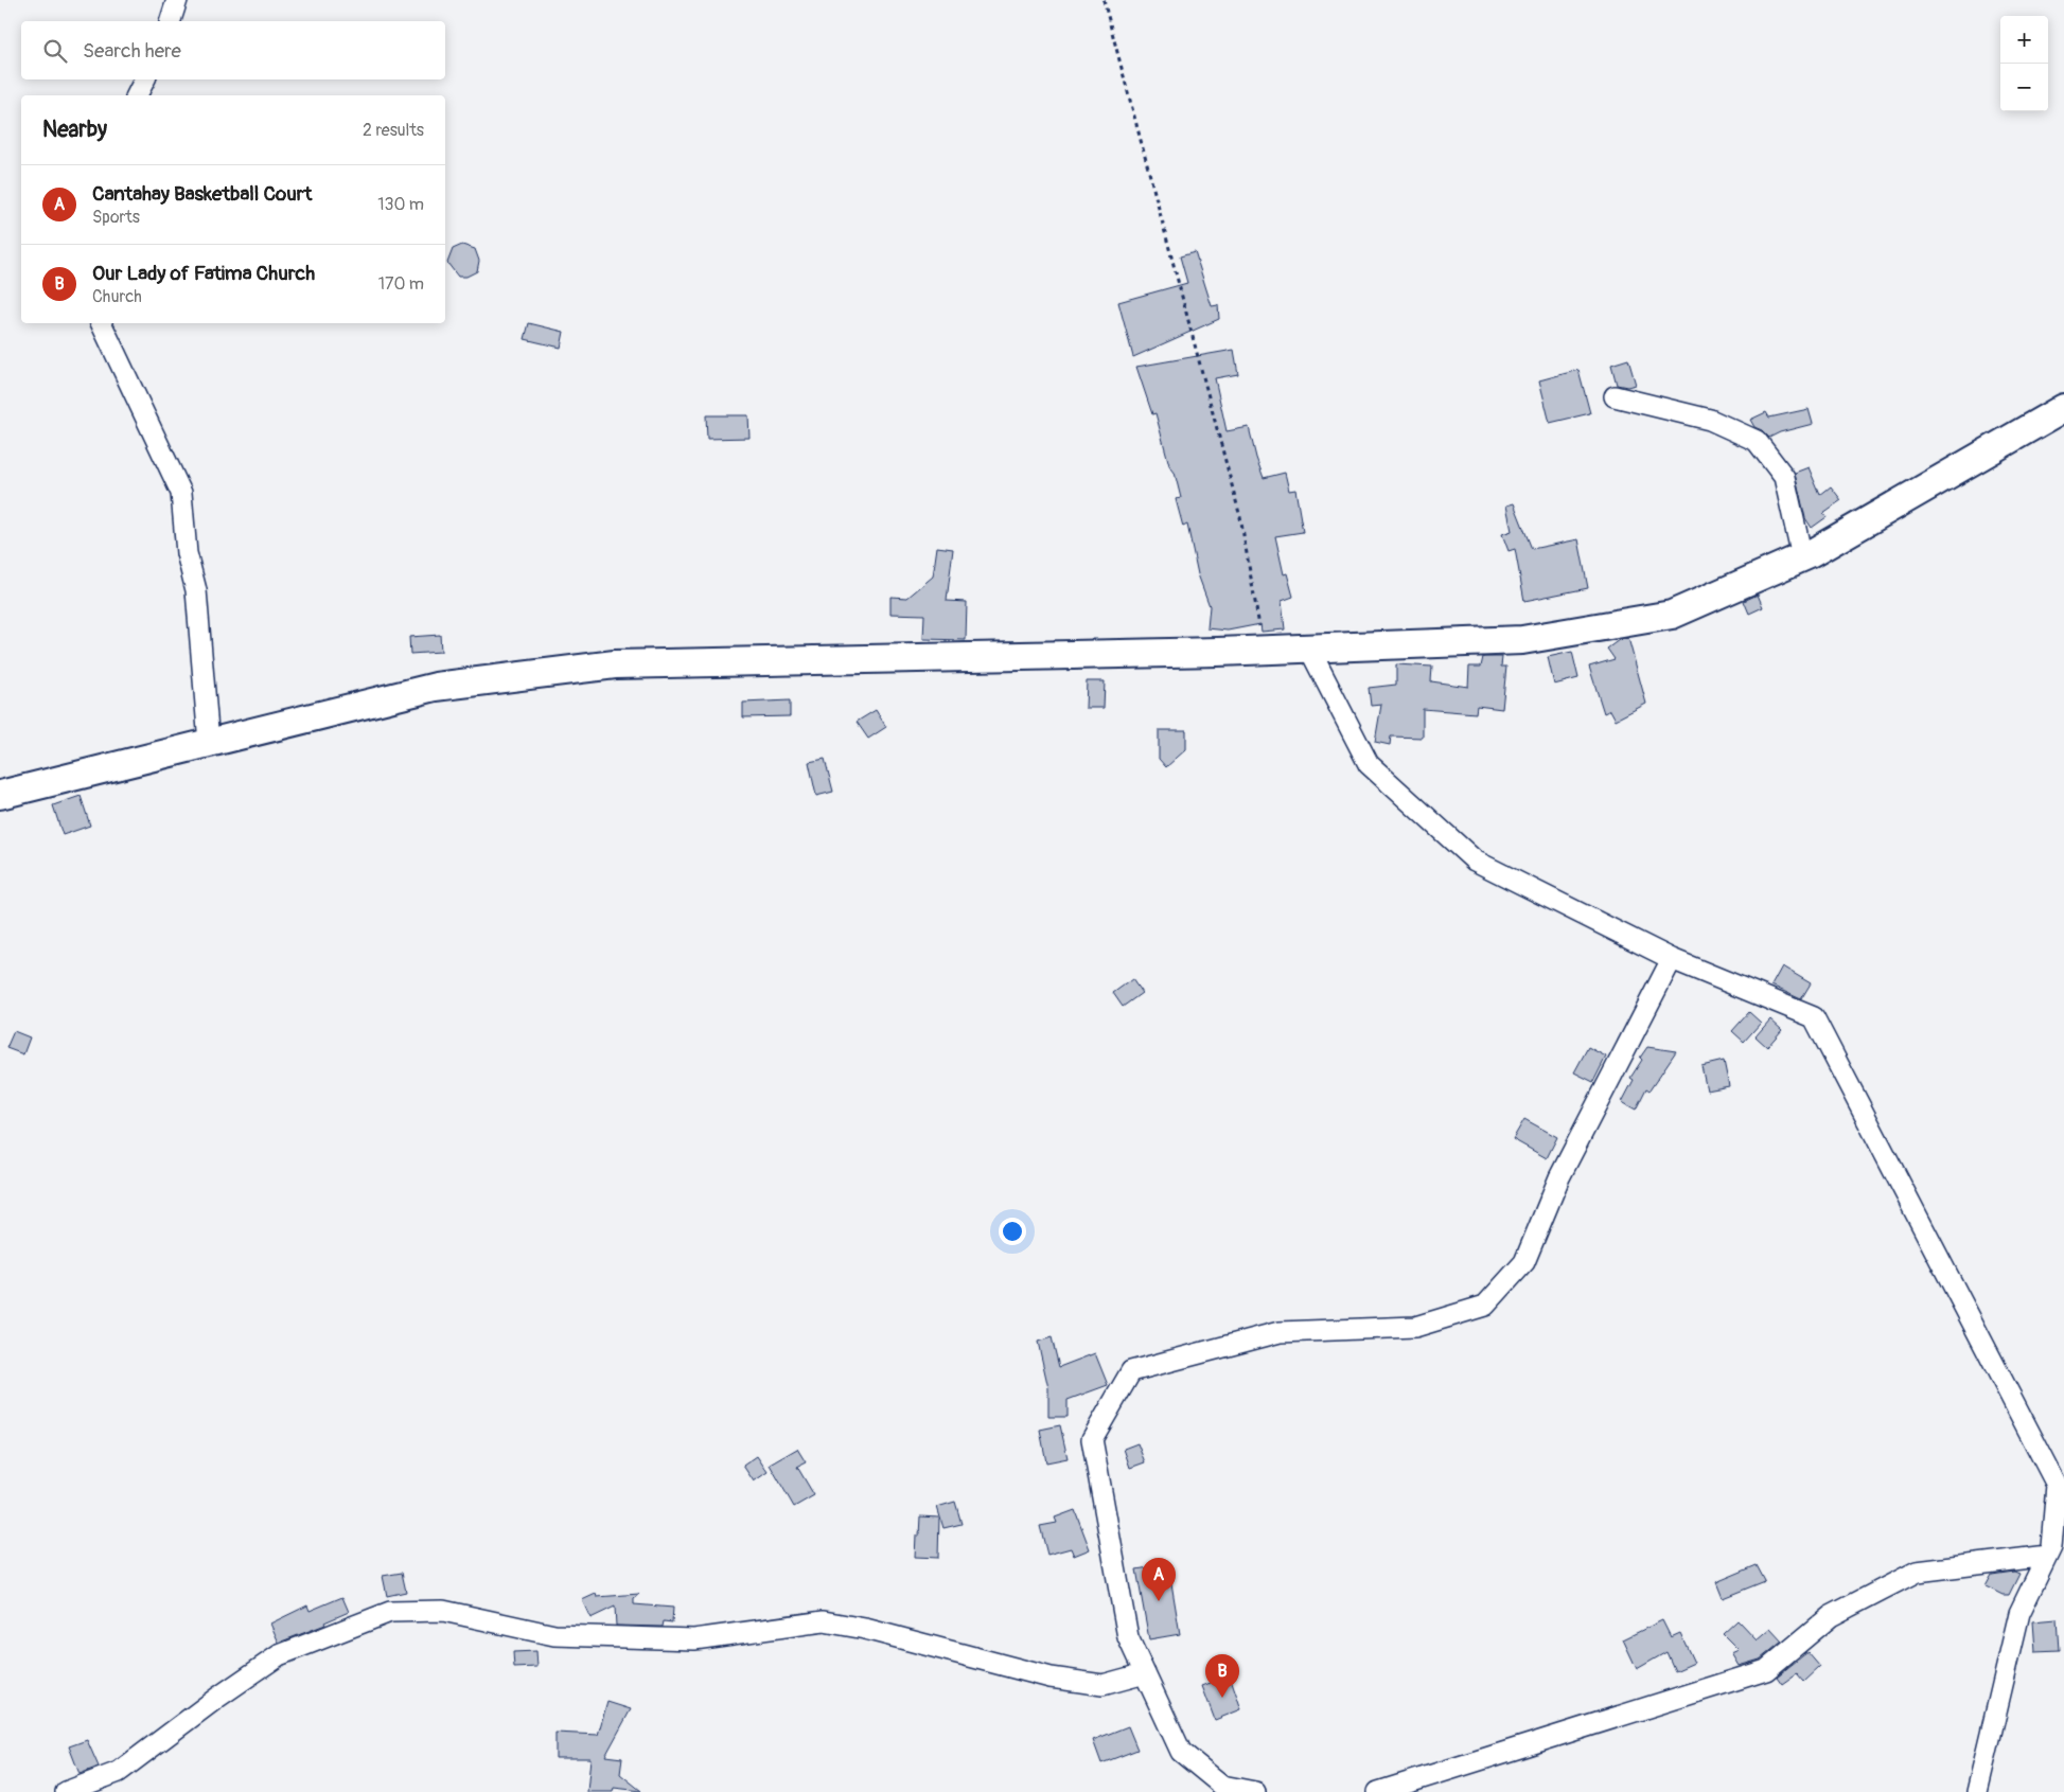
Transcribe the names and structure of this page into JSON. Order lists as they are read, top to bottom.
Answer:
{
  "page": {
    "map_buttons": ["+", "−"],
    "search": "Search here",
    "heading": ["Nearby", "2 results"],
    "list": [
      {
        "mark": "A",
        "name": "Cantahay Basketball Court",
        "note": "Sports",
        "value": "130 m"
      },
      {
        "mark": "B",
        "name": "Our Lady of Fatima Church",
        "note": "Church",
        "value": "170 m"
      }
    ],
    "pins": ["A", "B"]
  }
}
